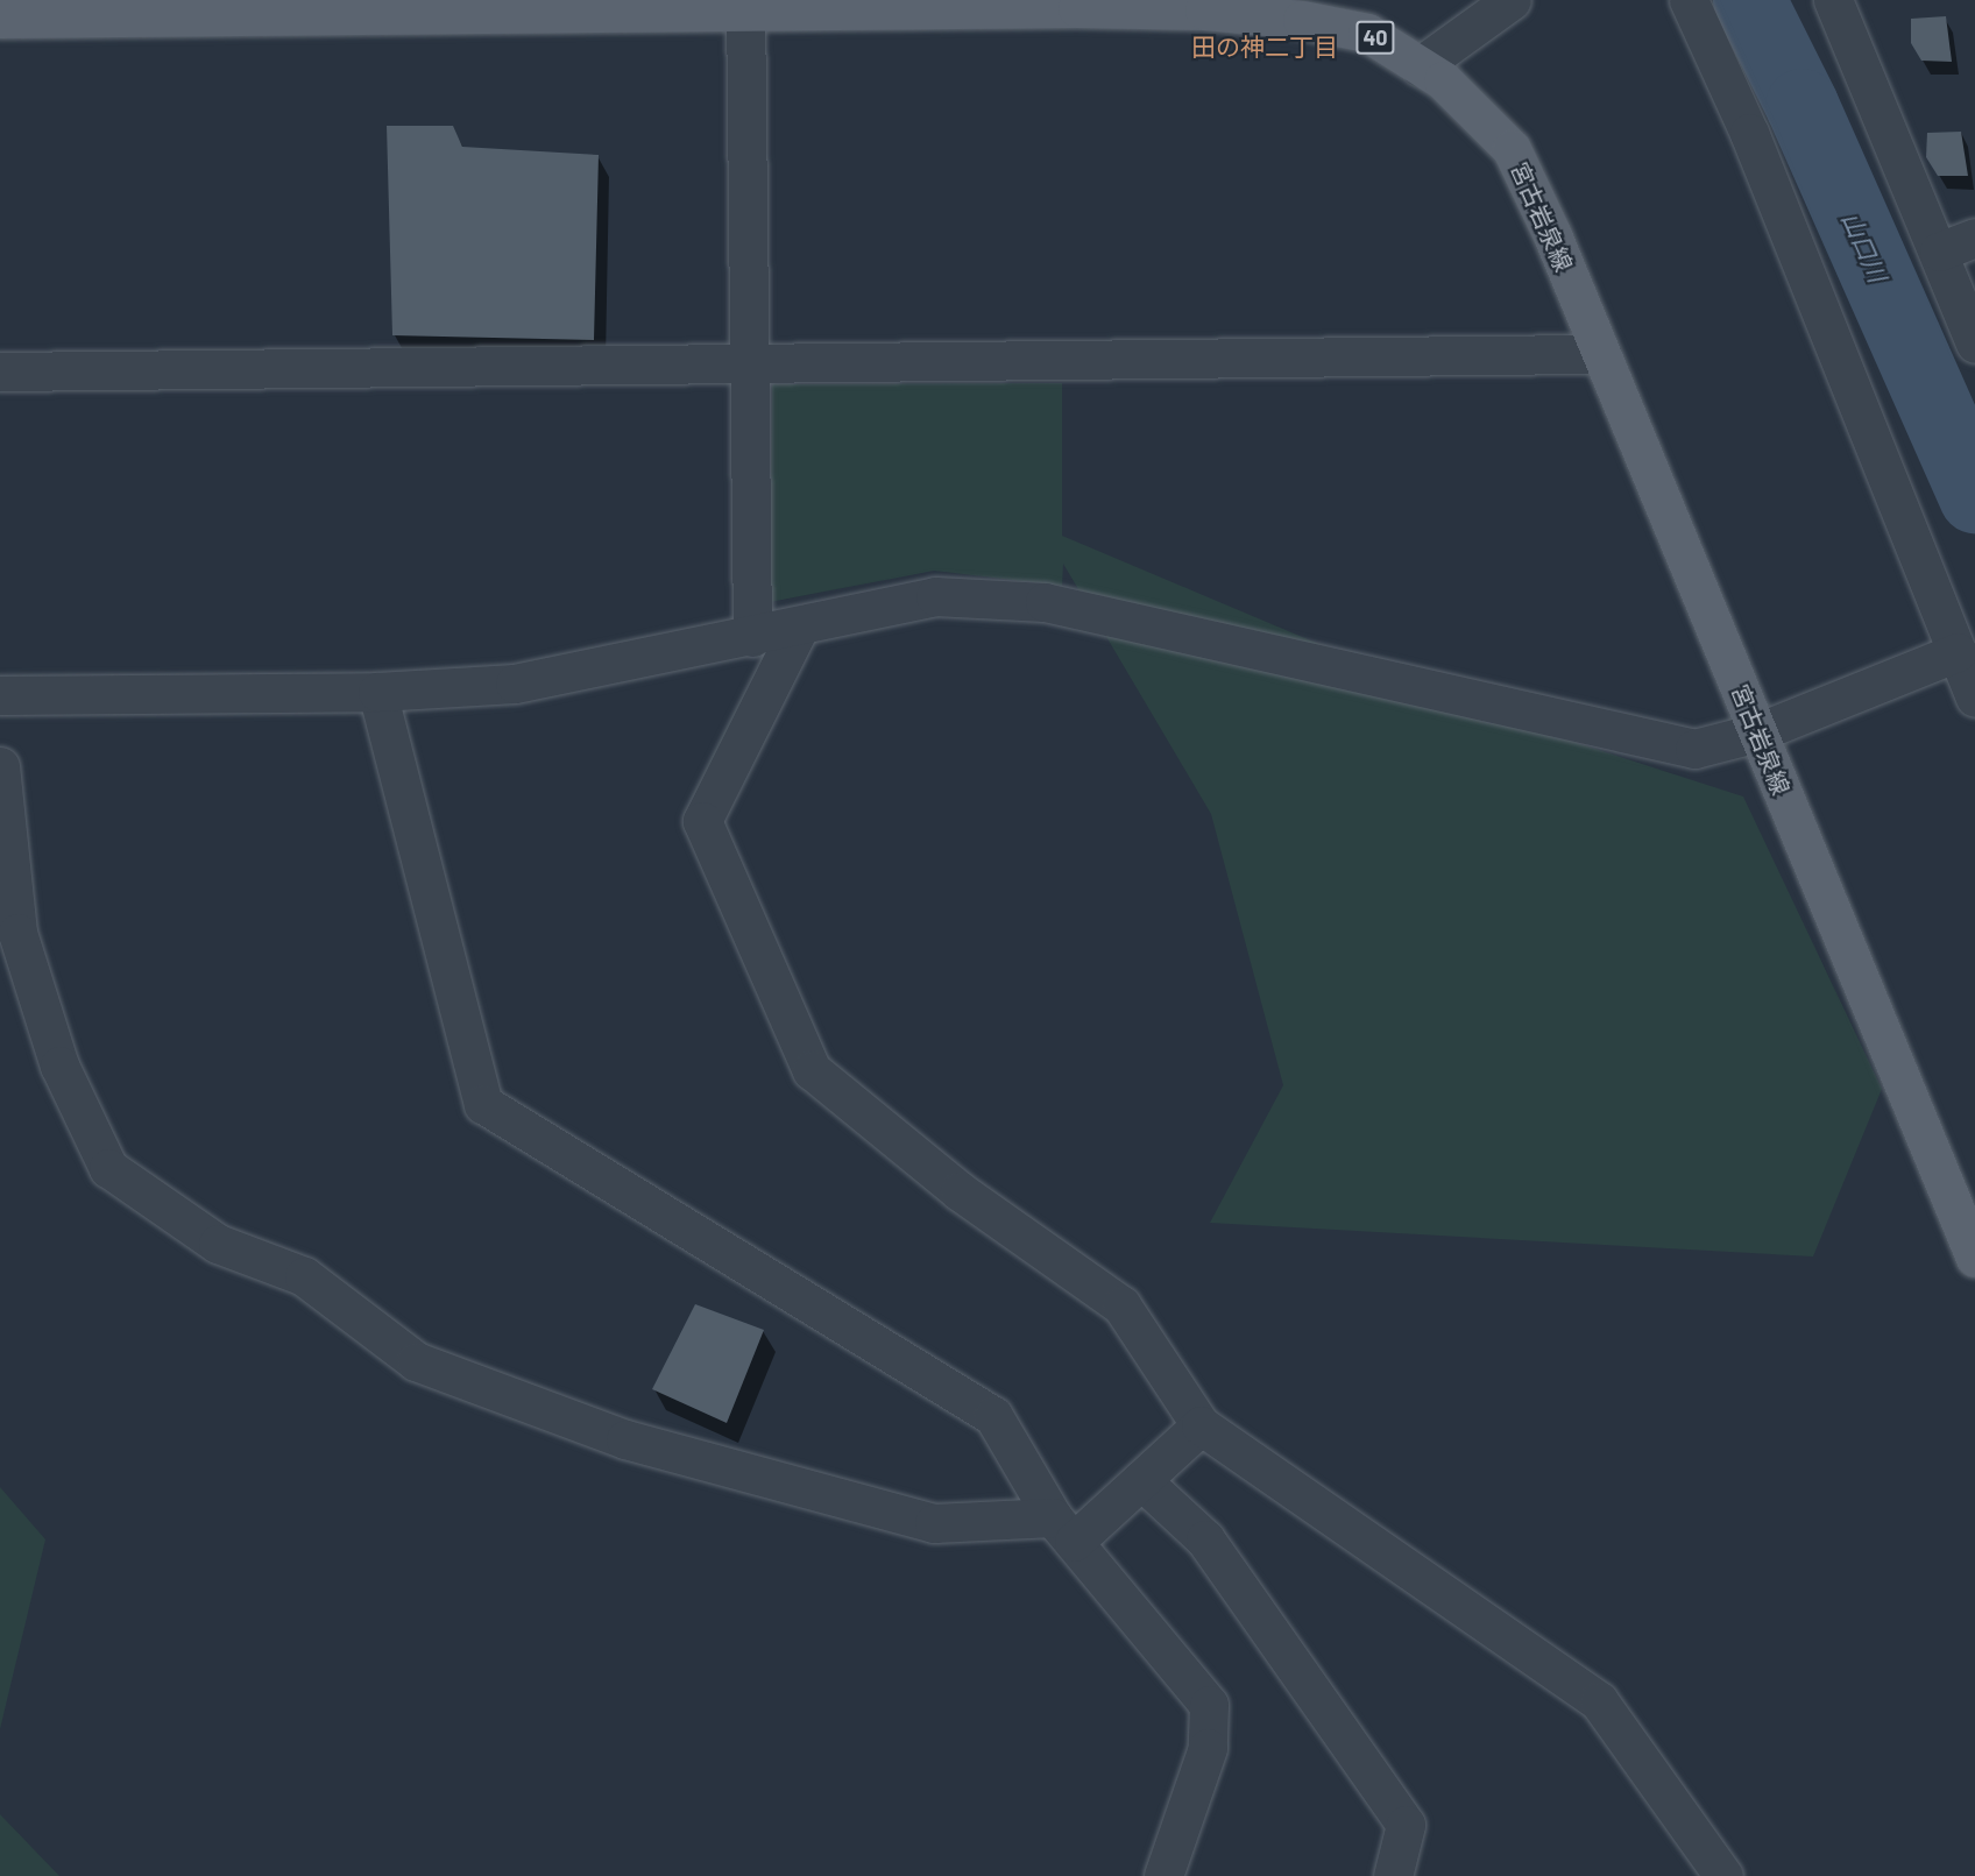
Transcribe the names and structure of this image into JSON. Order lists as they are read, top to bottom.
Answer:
{
  "streets": {
    "main road": ["40", "宮古岩泉線"]
  },
  "districts": ["田の神二丁目"],
  "water": ["山口川"]
}
